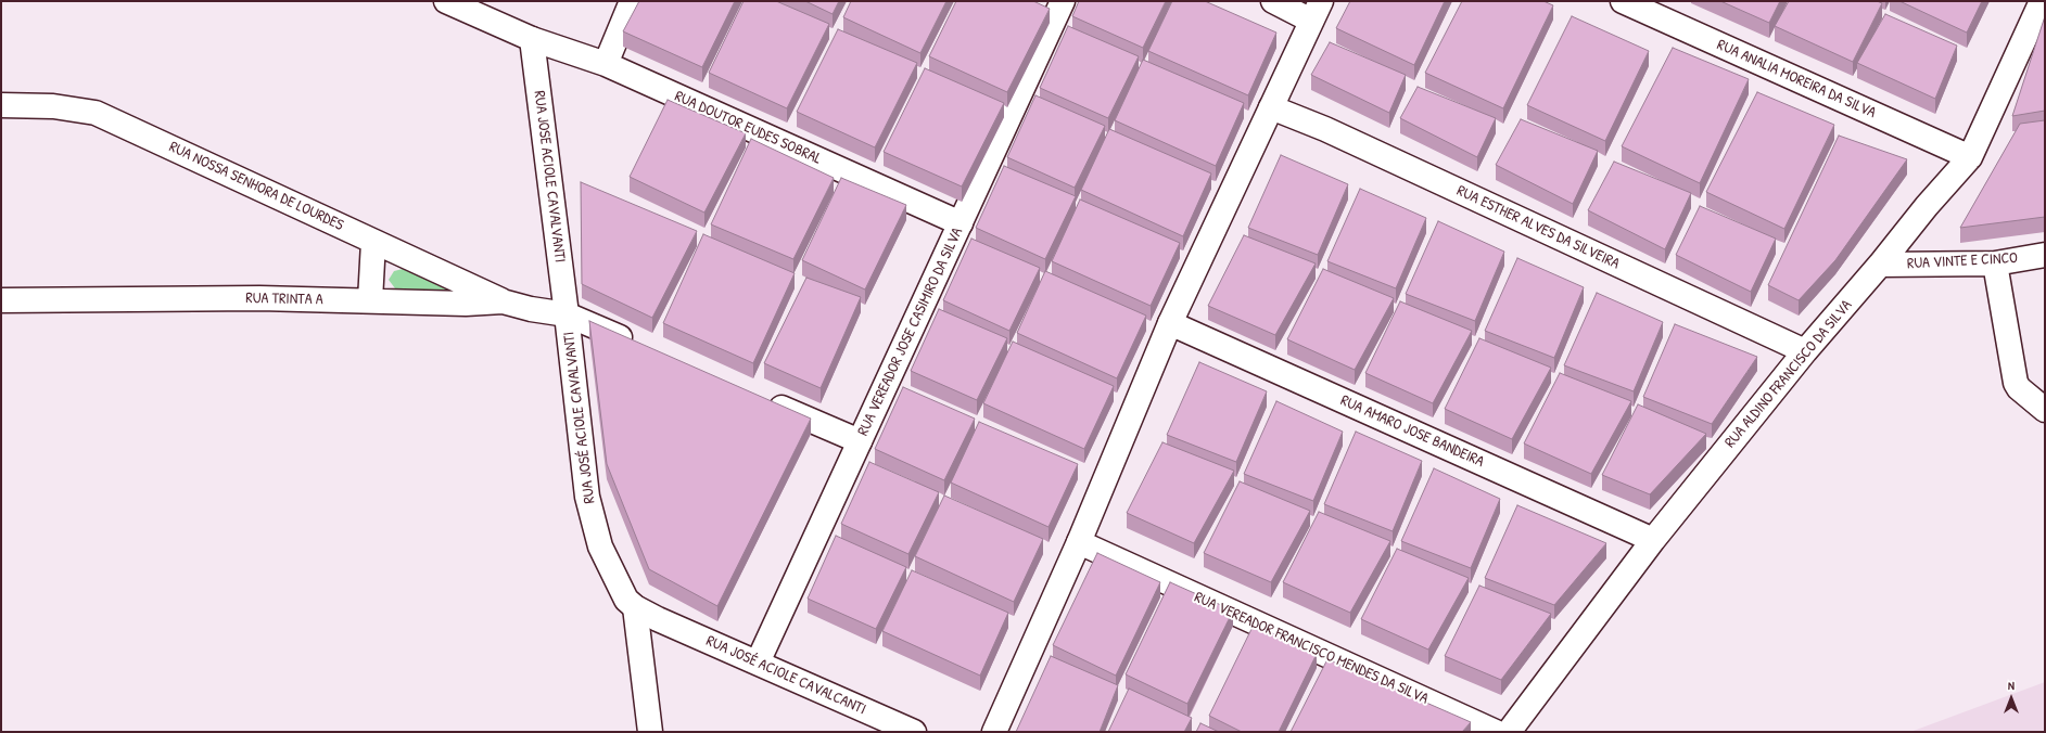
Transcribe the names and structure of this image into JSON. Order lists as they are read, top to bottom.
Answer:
{
  "streets": {
    "street": [
      "RUA ANALIA MOREIRA DA SILVA",
      "RUA DOUTOR EUDES SOBRAL",
      "RUA JOSE ACIOLE CAVALVANTI",
      "RUA NOSSA SENHORA DE LOURDES",
      "RUA ESTHER ALVES DA SILVEIRA",
      "RUA VINTE E CINCO",
      "RUA TRINTA A",
      "RUA VEREADOR JOSE CASIMIRO DA SILVA",
      "RUA ALDINO FRANCISCO DA SILVA",
      "RUA JOSÉ ACIOLE CAVALVANTI",
      "RUA AMARO JOSE BANDEIRA",
      "RUA VEREADOR FRANCISCO MENDES DA SILVA",
      "RUA JOSÉ ACIOLE CAVALCANTI"
    ]
  },
  "crossings": [
    ["RUA ANALIA MOREIRA DA SILVA", "RUA ALDINO FRANCISCO DA SILVA"],
    ["RUA DOUTOR EUDES SOBRAL", "RUA JOSE ACIOLE CAVALVANTI"],
    ["RUA DOUTOR EUDES SOBRAL", "RUA VEREADOR JOSE CASIMIRO DA SILVA"],
    ["RUA JOSE ACIOLE CAVALVANTI", "RUA TRINTA A"],
    ["RUA JOSE ACIOLE CAVALVANTI", "RUA JOSÉ ACIOLE CAVALVANTI"],
    ["RUA NOSSA SENHORA DE LOURDES", "RUA TRINTA A"],
    ["RUA ESTHER ALVES DA SILVEIRA", "RUA ALDINO FRANCISCO DA SILVA"],
    ["RUA VINTE E CINCO", "RUA ALDINO FRANCISCO DA SILVA"],
    ["RUA TRINTA A", "RUA JOSÉ ACIOLE CAVALVANTI"],
    ["RUA VEREADOR JOSE CASIMIRO DA SILVA", "RUA JOSÉ ACIOLE CAVALCANTI"],
    ["RUA ALDINO FRANCISCO DA SILVA", "RUA AMARO JOSE BANDEIRA"],
    ["RUA JOSÉ ACIOLE CAVALVANTI", "RUA JOSÉ ACIOLE CAVALCANTI"]
  ],
  "north": "top"
}
